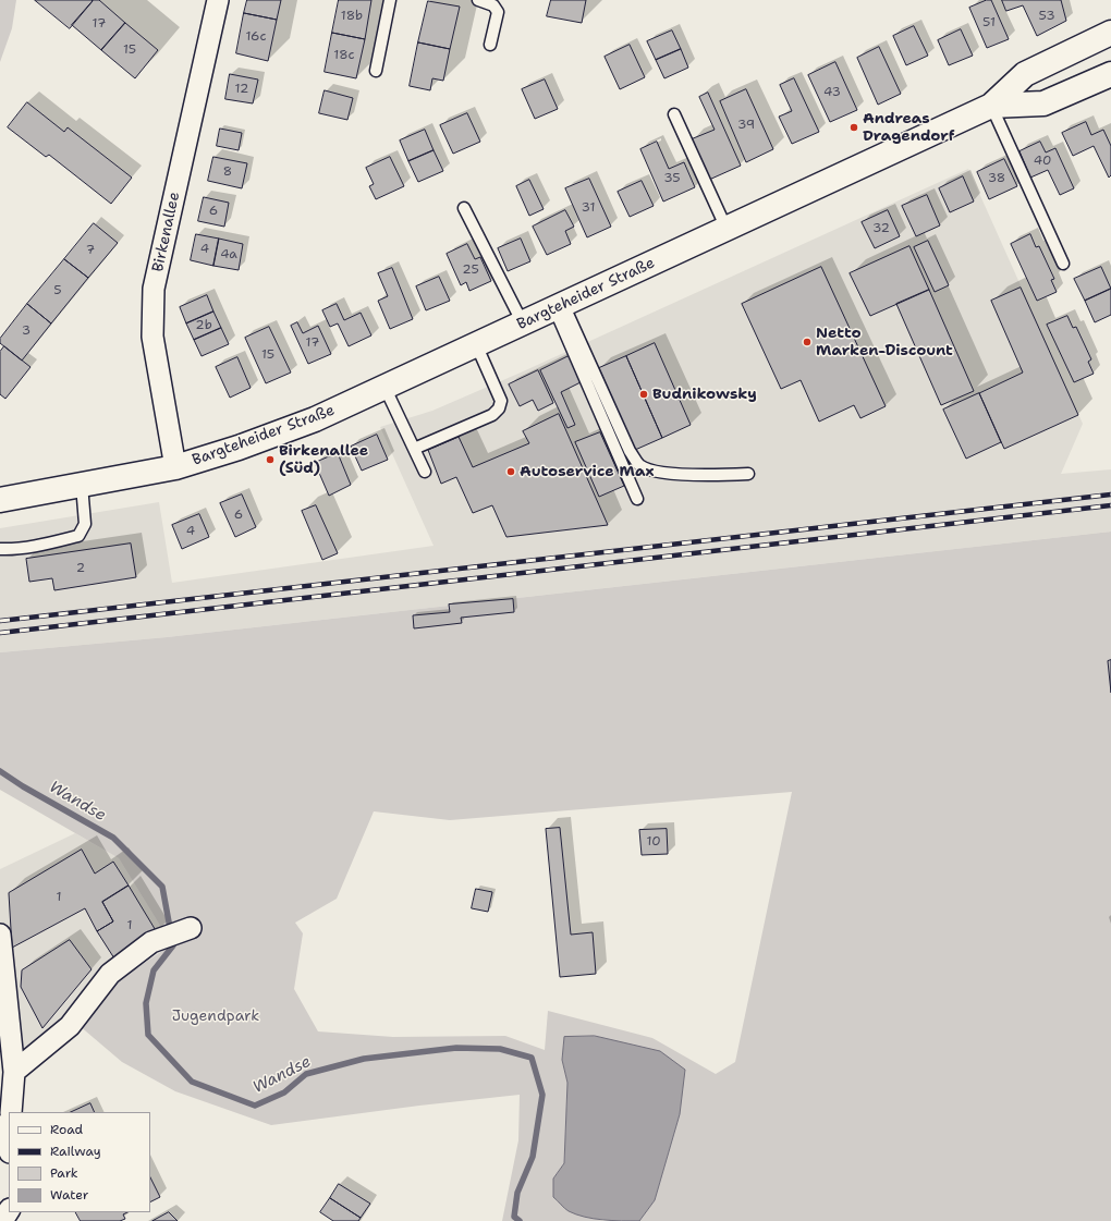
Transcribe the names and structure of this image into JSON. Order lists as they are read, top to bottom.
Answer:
{
  "streets": {
    "main road": ["Bargteheider Straße"],
    "street": ["Birkenallee"]
  },
  "crossings": [
    ["Birkenallee", "Bargteheider Straße"]
  ],
  "water": ["Wandse"],
  "parks": ["Jugendpark"],
  "places": [
    "Andreas Dragendorf",
    "Netto Marken-Discount",
    "Budnikowsky",
    "Birkenallee (Süd)",
    "Autoservice Max"
  ],
  "house_numbers": [
    "18b",
    "53",
    "51",
    "17",
    "16c",
    "15",
    "18c",
    "12",
    "43",
    "39",
    "40",
    "8",
    "35",
    "38",
    "31",
    "6",
    "32",
    "4",
    "7",
    "4a",
    "25",
    "5",
    "2b",
    "3",
    "17",
    "15",
    "6",
    "4",
    "2",
    "10",
    "1",
    "1"
  ],
  "legend": [
    "Road",
    "Railway",
    "Park",
    "Water"
  ]
}
